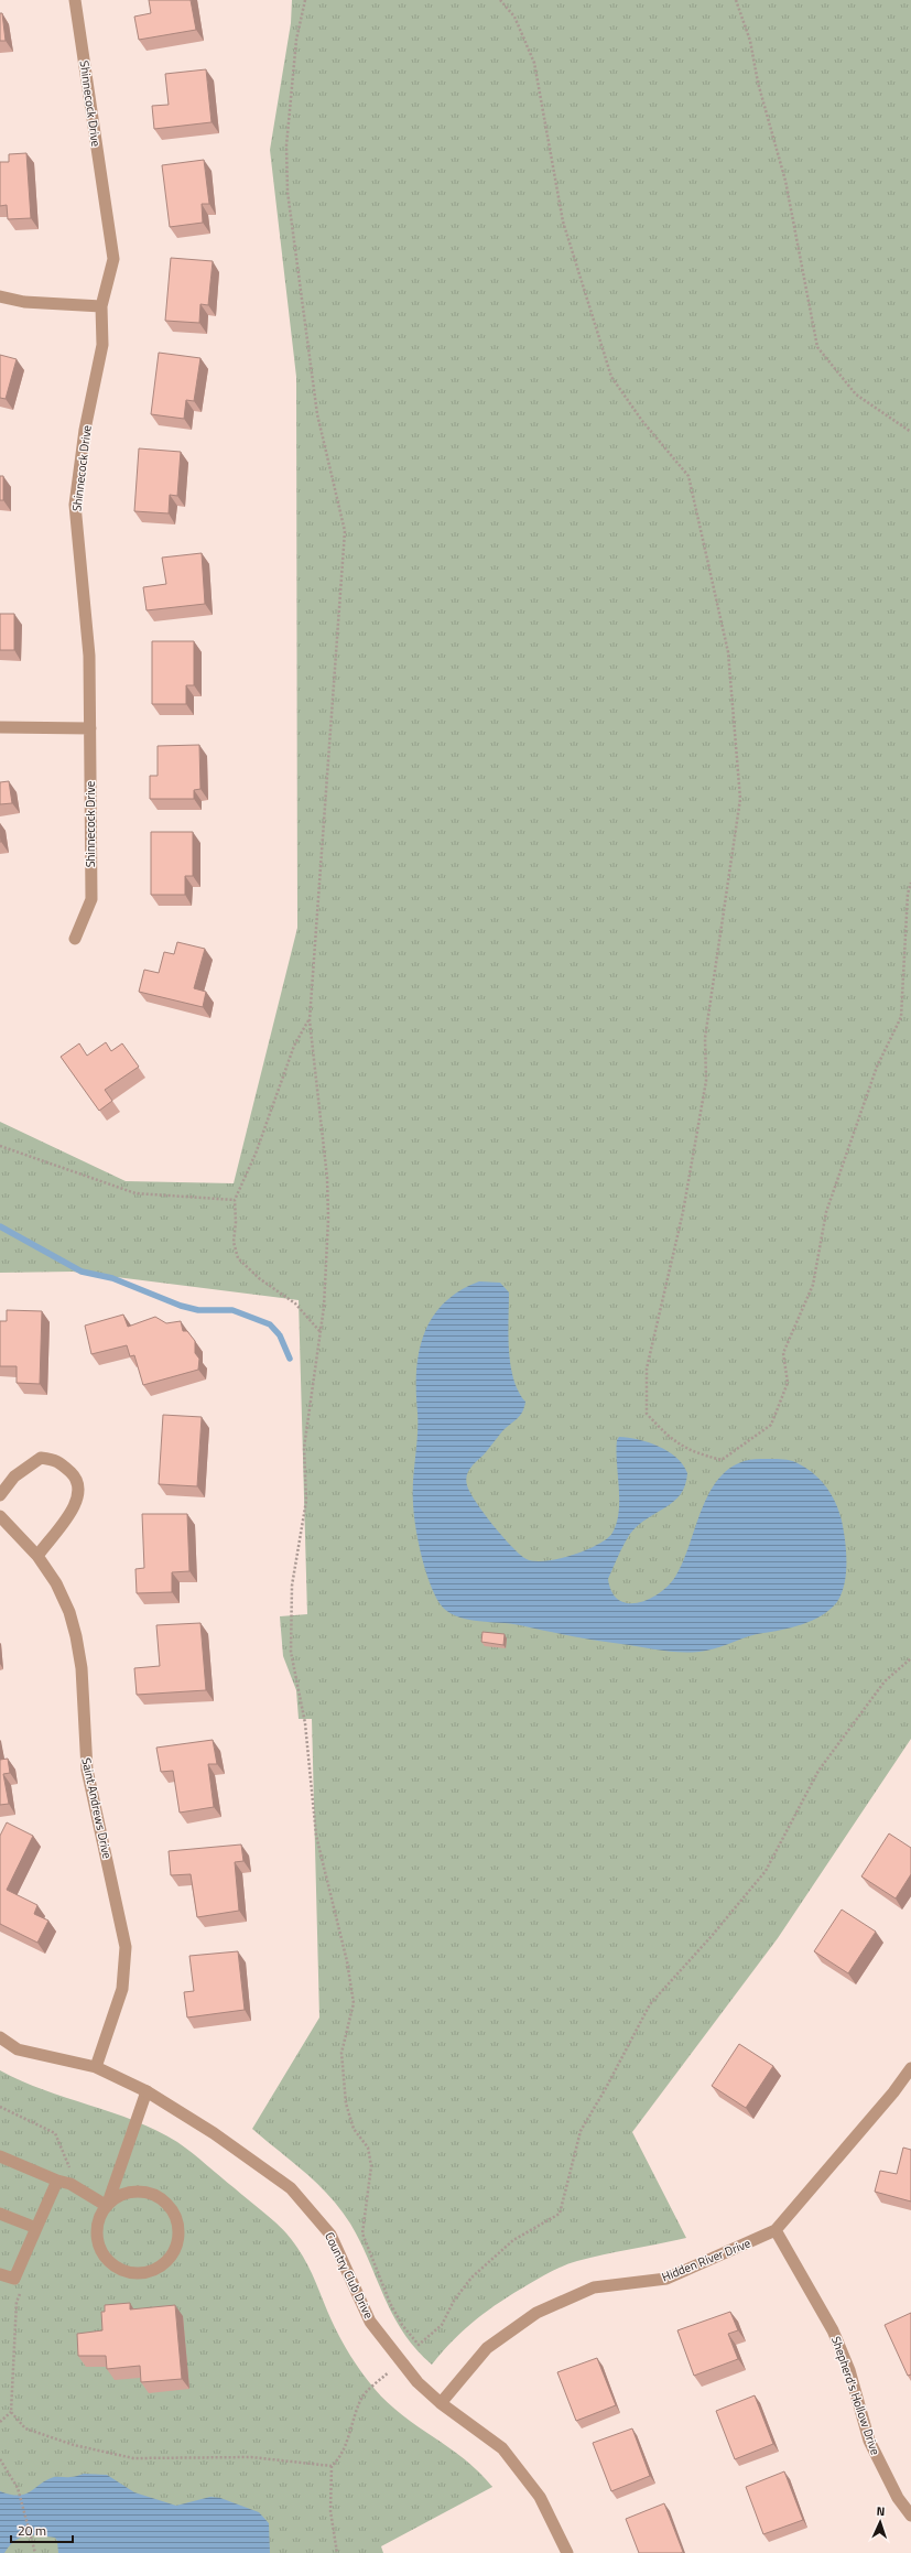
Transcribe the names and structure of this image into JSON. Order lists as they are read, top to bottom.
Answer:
{
  "streets": {
    "street": [
      "Shinnecock Drive",
      "Saint Andrews Drive",
      "Hidden River Drive",
      "Country Club Drive",
      "Shepherd's Hollow Drive"
    ]
  },
  "crossings": [
    ["Saint Andrews Drive", "Country Club Drive"],
    ["Hidden River Drive", "Country Club Drive"],
    ["Hidden River Drive", "Shepherd's Hollow Drive"]
  ],
  "scale_bar": "20 m",
  "north": "top"
}
